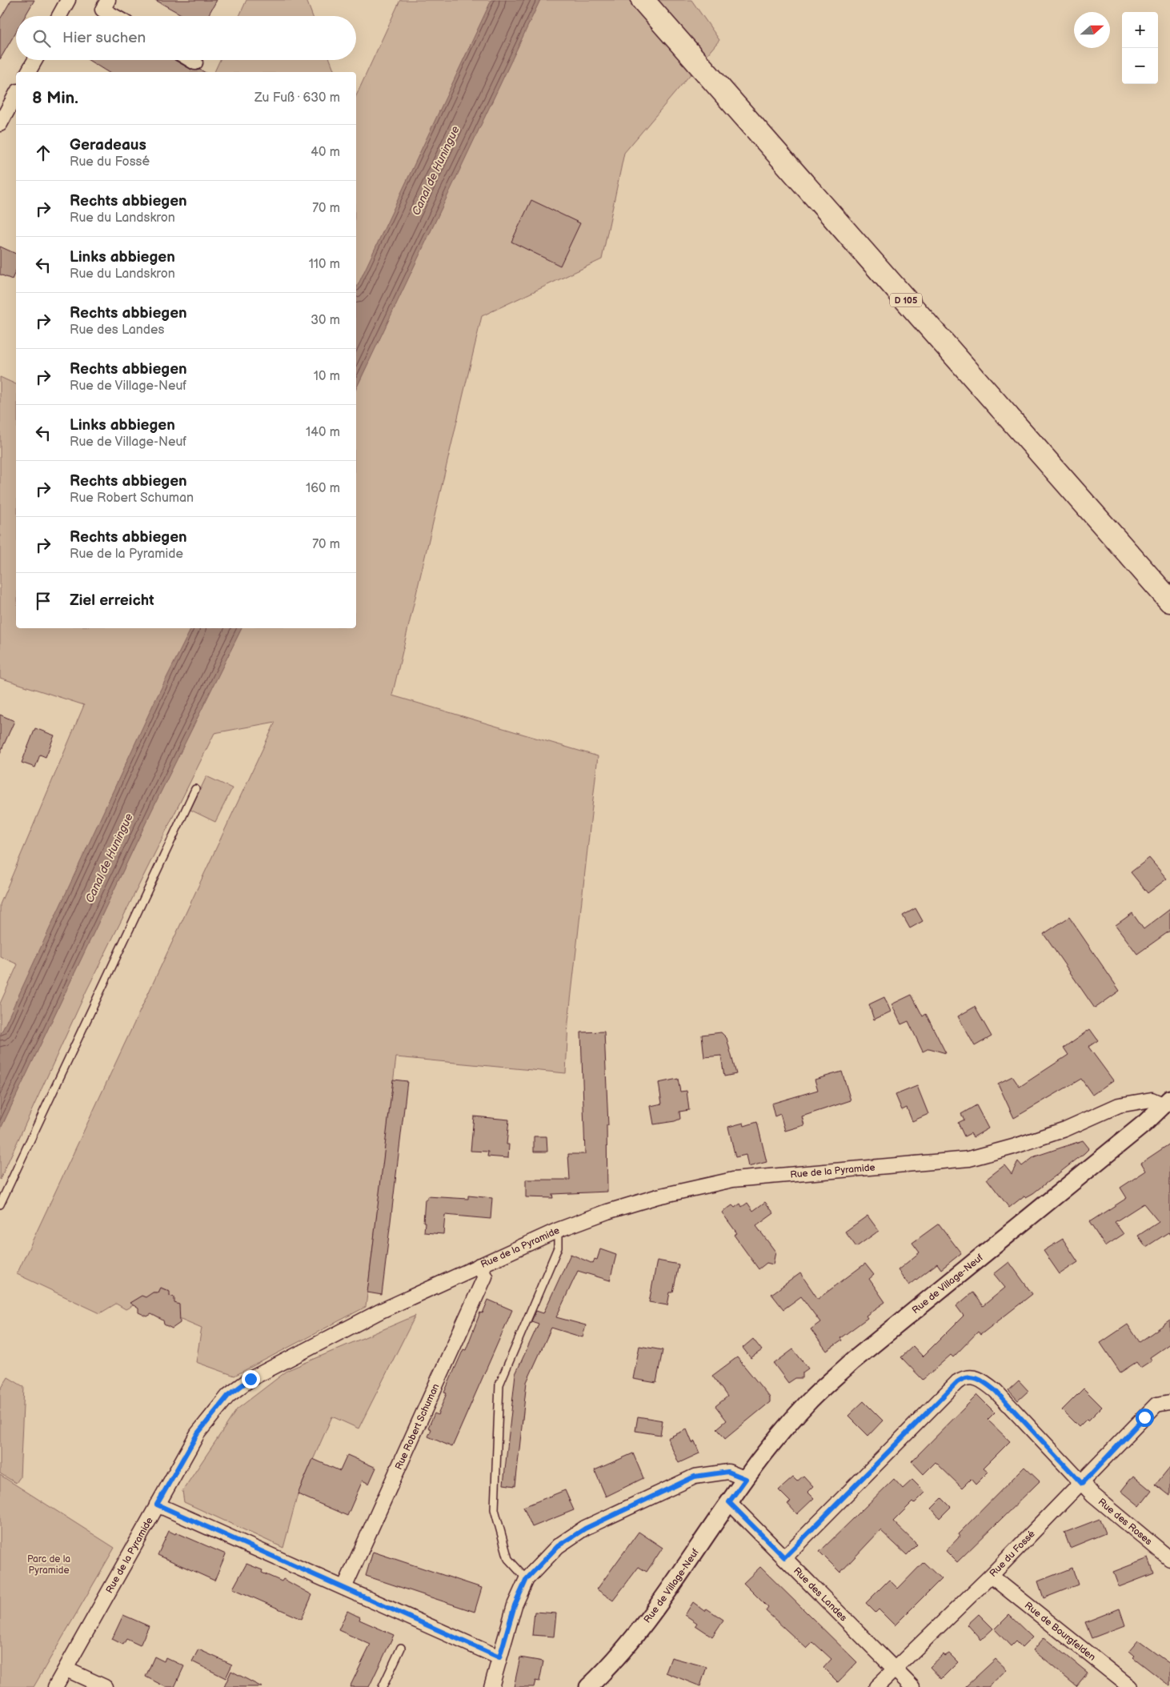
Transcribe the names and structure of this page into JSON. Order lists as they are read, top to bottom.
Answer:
{
  "streets": {
    "main road": ["D 105"],
    "street": [
      "Rue de la Pyramide",
      "Rue de Village-Neuf",
      "Rue Robert Schuman",
      "Rue des Roses",
      "Rue du Fossé",
      "Rue des Landes",
      "Rue de Bourgfelden"
    ]
  },
  "crossings": [
    ["Rue de la Pyramide", "Rue de Village-Neuf"],
    ["Rue de la Pyramide", "Rue Robert Schuman"],
    ["Rue de Village-Neuf", "Rue des Landes"],
    ["Rue des Roses", "Rue du Fossé"],
    ["Rue des Roses", "Rue des Landes"],
    ["Rue du Fossé", "Rue des Landes"],
    ["Rue du Fossé", "Rue de Bourgfelden"]
  ],
  "water": ["Canal de Huningue"],
  "parks": ["Parc de la Pyramide"],
  "north": "right",
  "page": {
    "map_buttons": ["+", "−"],
    "search": "Hier suchen",
    "heading": ["8 Min.", "Zu Fuß · 630 m"],
    "list": [
      ["Geradeaus", "Rue du Fossé", "40 m"],
      ["Rechts abbiegen", "Rue du Landskron", "70 m"],
      ["Links abbiegen", "Rue du Landskron", "110 m"],
      ["Rechts abbiegen", "Rue des Landes", "30 m"],
      ["Rechts abbiegen", "Rue de Village-Neuf", "10 m"],
      ["Links abbiegen", "Rue de Village-Neuf", "140 m"],
      ["Rechts abbiegen", "Rue Robert Schuman", "160 m"],
      ["Rechts abbiegen", "Rue de la Pyramide", "70 m"],
      "Ziel erreicht"
    ]
  }
}
